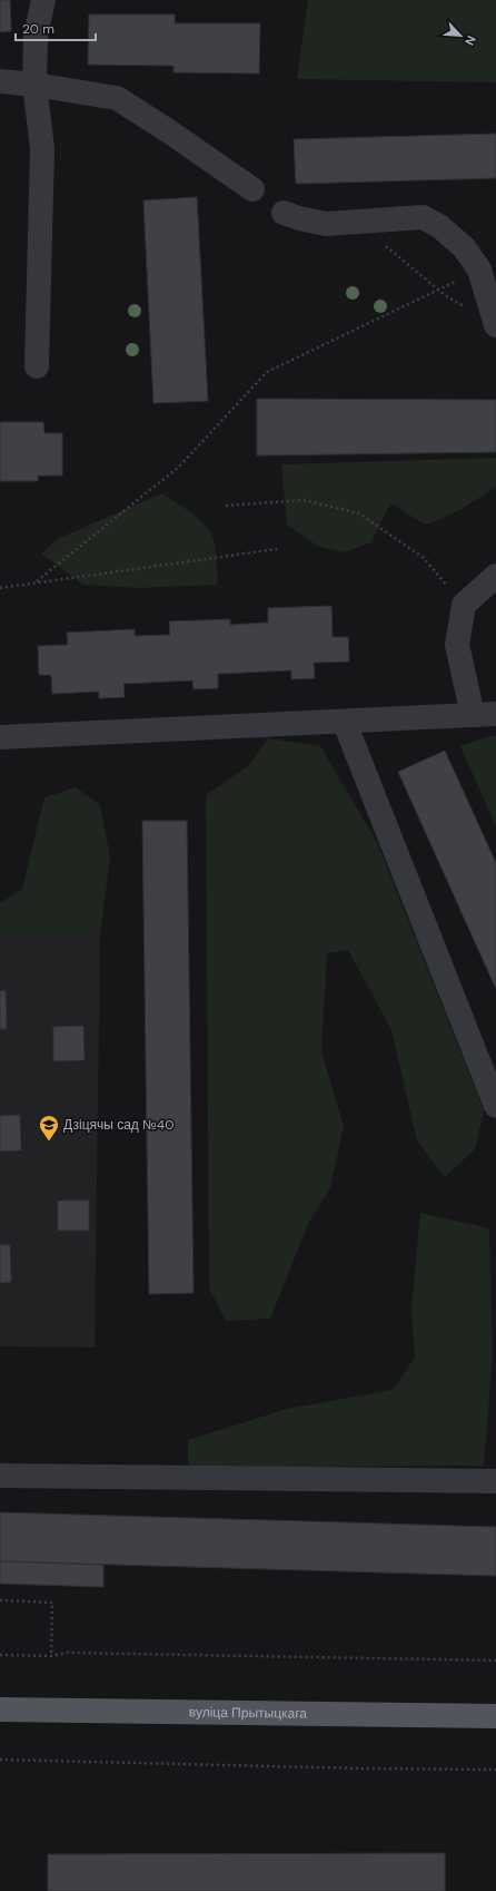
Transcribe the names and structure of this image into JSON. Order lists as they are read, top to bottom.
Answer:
{
  "streets": {
    "main road": ["вуліца Прытыцкага"]
  },
  "places": {
    "school or university": ["Дзіцячы сад №40"]
  },
  "scale_bar": "20 m",
  "north": "bottom right"
}
